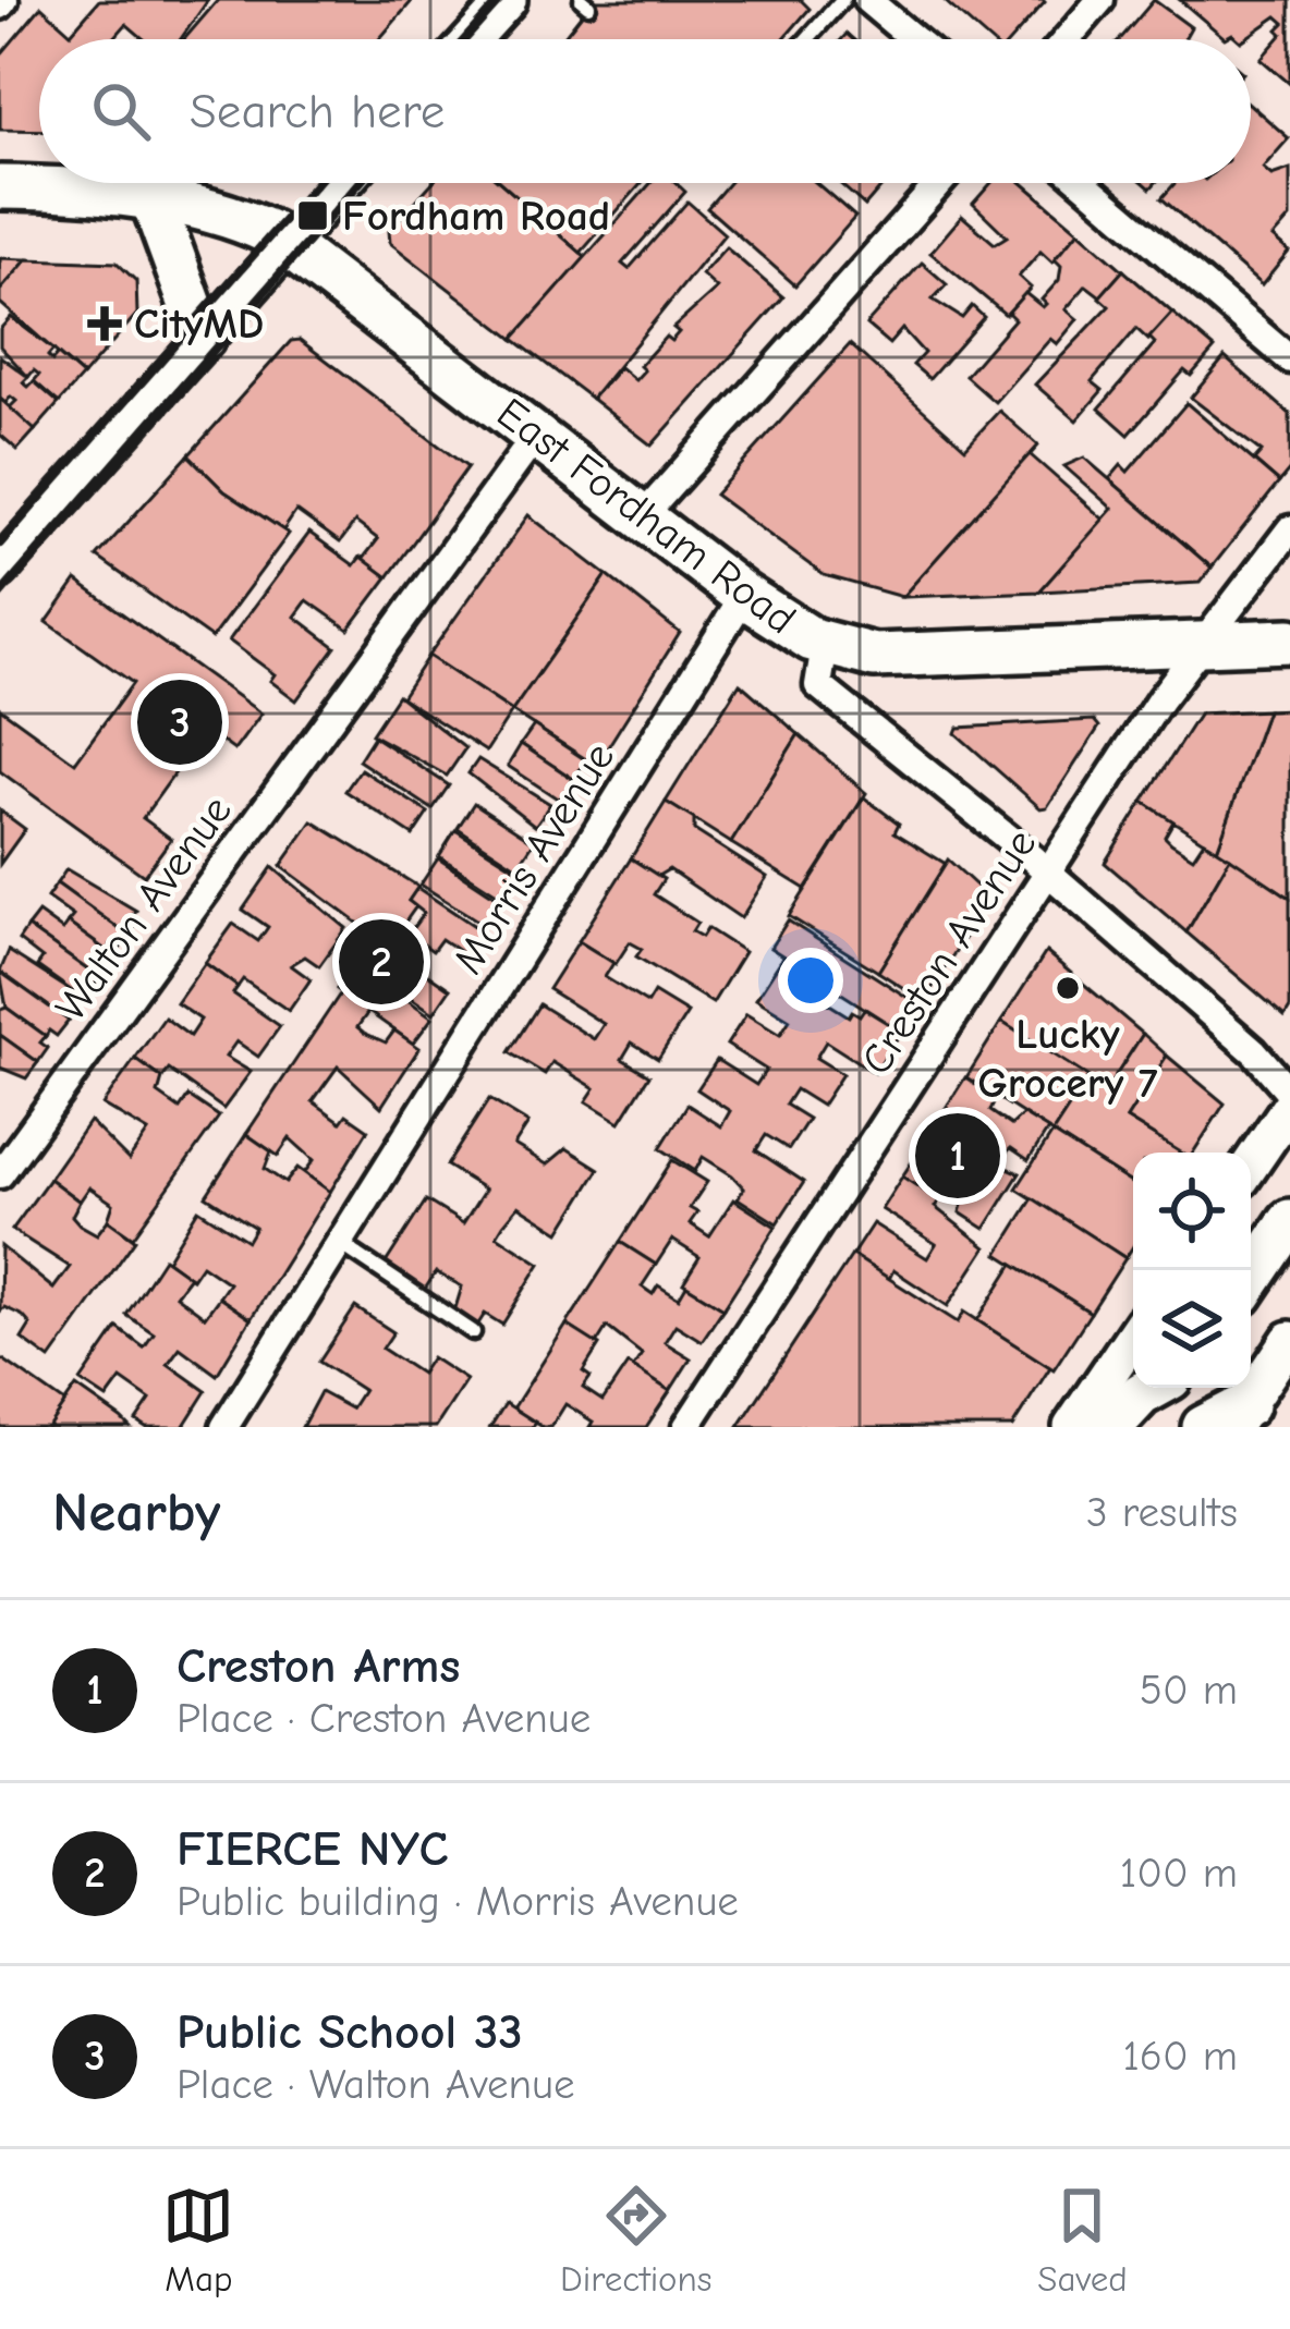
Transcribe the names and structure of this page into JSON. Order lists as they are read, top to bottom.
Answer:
{
  "streets": {
    "main road": ["East Fordham Road"],
    "street": ["Morris Avenue", "Walton Avenue", "Creston Avenue"]
  },
  "crossings": [
    ["East Fordham Road", "Morris Avenue"],
    ["East Fordham Road", "Walton Avenue"],
    ["East Fordham Road", "Creston Avenue"]
  ],
  "places": {
    "transit": ["Fordham Road"],
    "health": ["CityMD"],
    "other": ["Lucky Grocery 7"]
  },
  "page": {
    "search": "Search here",
    "pins": ["3", "2", "1"],
    "heading": ["Nearby", "3 results"],
    "list": [
      {
        "mark": "1",
        "name": "Creston Arms",
        "note": "Place · Creston Avenue",
        "value": "50 m"
      },
      {
        "mark": "2",
        "name": "FIERCE NYC",
        "note": "Public building · Morris Avenue",
        "value": "100 m"
      },
      {
        "mark": "3",
        "name": "Public School 33",
        "note": "Place · Walton Avenue",
        "value": "160 m"
      }
    ],
    "nav": ["Map", "Directions", "Saved"]
  }
}
